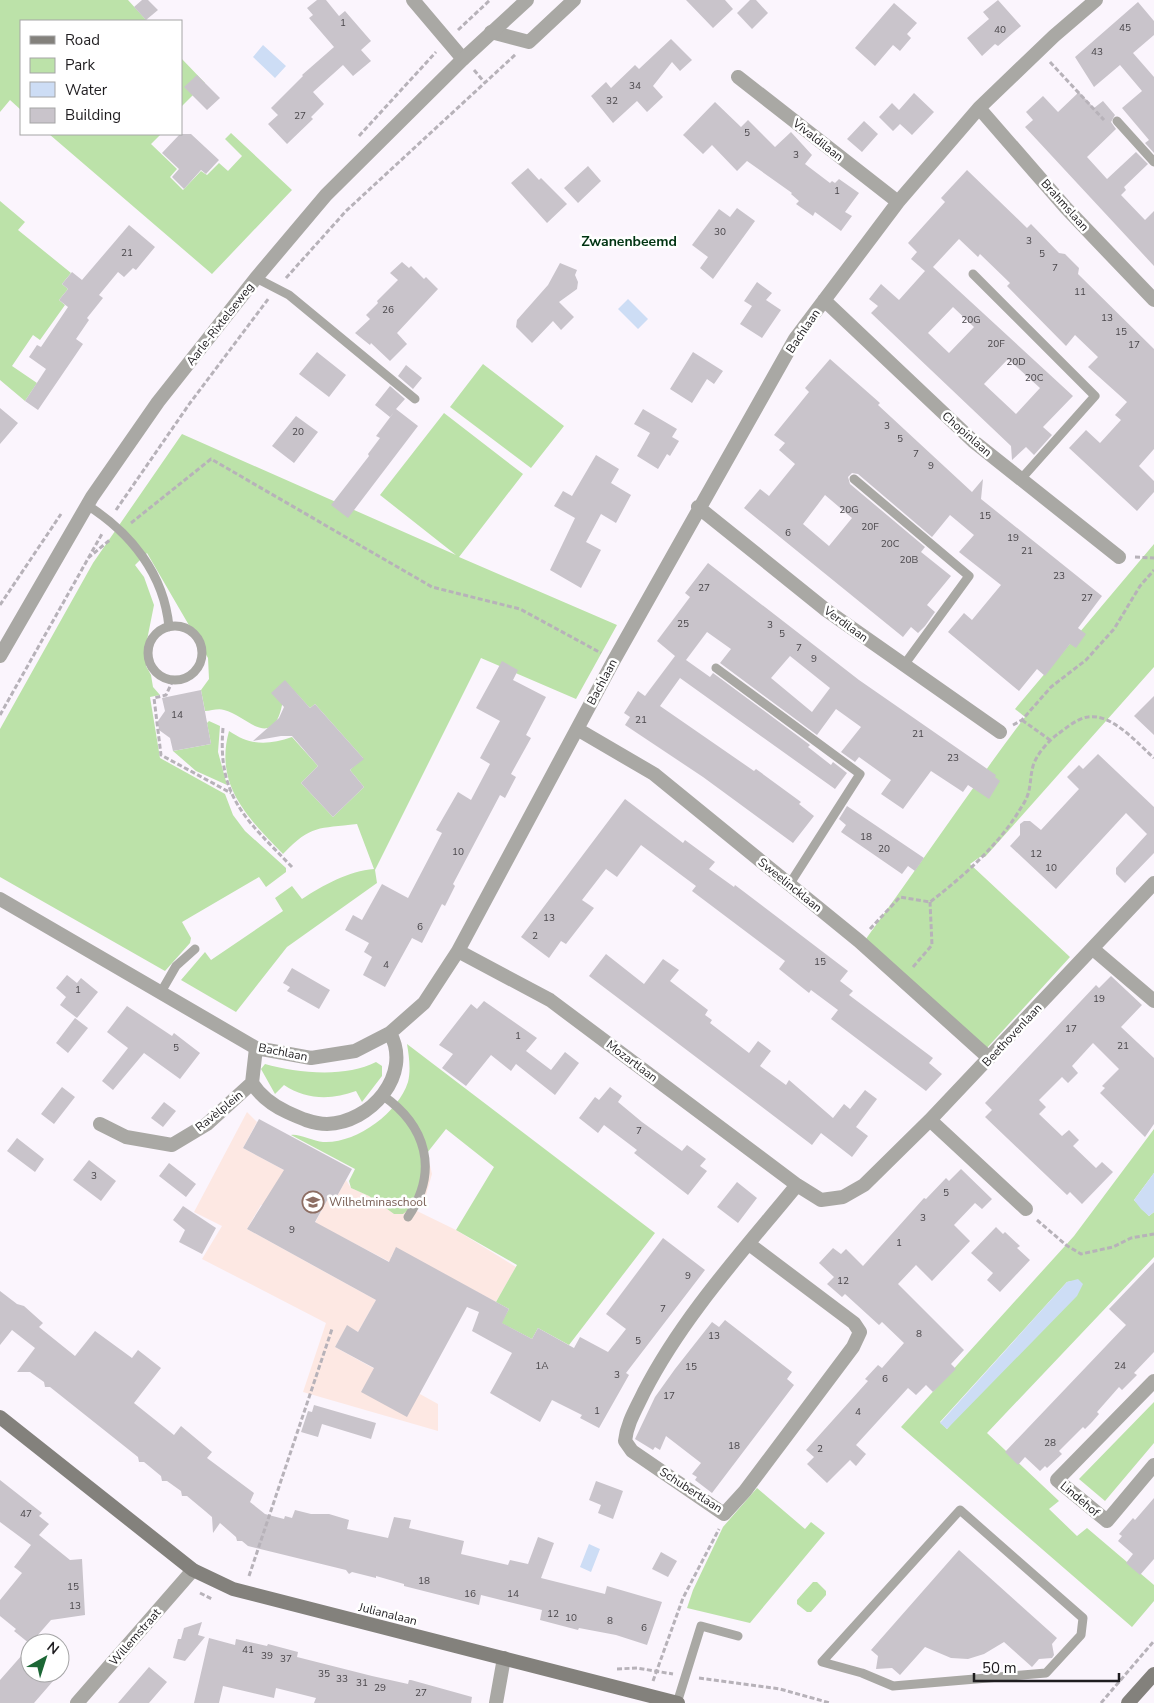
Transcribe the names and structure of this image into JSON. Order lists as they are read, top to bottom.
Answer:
{
  "streets": {
    "main road": ["Julianalaan"],
    "street": [
      "Vivaldilaan",
      "Brahmslaan",
      "Aarle-Rixtelseweg",
      "Bachlaan",
      "Chopinlaan",
      "Verdilaan",
      "Sweelincklaan",
      "Beethovenlaan",
      "Mozartlaan",
      "Ravèlplein",
      "Schubertlaan",
      "Lindehof",
      "Willemstraat"
    ]
  },
  "crossings": [
    ["Vivaldilaan", "Bachlaan"],
    ["Brahmslaan", "Bachlaan"],
    ["Bachlaan", "Chopinlaan"],
    ["Bachlaan", "Verdilaan"],
    ["Bachlaan", "Sweelincklaan"],
    ["Bachlaan", "Mozartlaan"],
    ["Bachlaan", "Ravèlplein"],
    ["Sweelincklaan", "Beethovenlaan"],
    ["Beethovenlaan", "Mozartlaan"],
    ["Beethovenlaan", "Schubertlaan"],
    ["Mozartlaan", "Schubertlaan"],
    ["Julianalaan", "Willemstraat"]
  ],
  "districts": ["Zwanenbeemd"],
  "places": {
    "school or university": ["Wilhelminaschool"]
  },
  "house_numbers": [
    "1",
    "45",
    "40",
    "43",
    "34",
    "32",
    "27",
    "5",
    "3",
    "1",
    "30",
    "3",
    "21",
    "5",
    "7",
    "11",
    "26",
    "13",
    "20G",
    "15",
    "20F",
    "17",
    "20D",
    "20C",
    "3",
    "20",
    "5",
    "7",
    "9",
    "20G",
    "15",
    "20F",
    "6",
    "19",
    "20C",
    "21",
    "20B",
    "23",
    "27",
    "27",
    "25",
    "3",
    "5",
    "7",
    "9",
    "14",
    "21",
    "21",
    "23",
    "18",
    "20",
    "10",
    "12",
    "10",
    "13",
    "6",
    "2",
    "15",
    "4",
    "1",
    "19",
    "17",
    "1",
    "21",
    "5",
    "7",
    "3",
    "5",
    "3",
    "9",
    "1",
    "9",
    "12",
    "7",
    "8",
    "13",
    "5",
    "1A",
    "24",
    "15",
    "3",
    "6",
    "17",
    "1",
    "4",
    "28",
    "18",
    "2",
    "47",
    "18",
    "15",
    "16",
    "14",
    "13",
    "12",
    "10",
    "8",
    "6",
    "41",
    "39",
    "37",
    "35",
    "33",
    "31",
    "29",
    "27"
  ],
  "legend": [
    "Road",
    "Park",
    "Water",
    "Building"
  ],
  "scale_bar": "50 m",
  "north": "top right"
}
